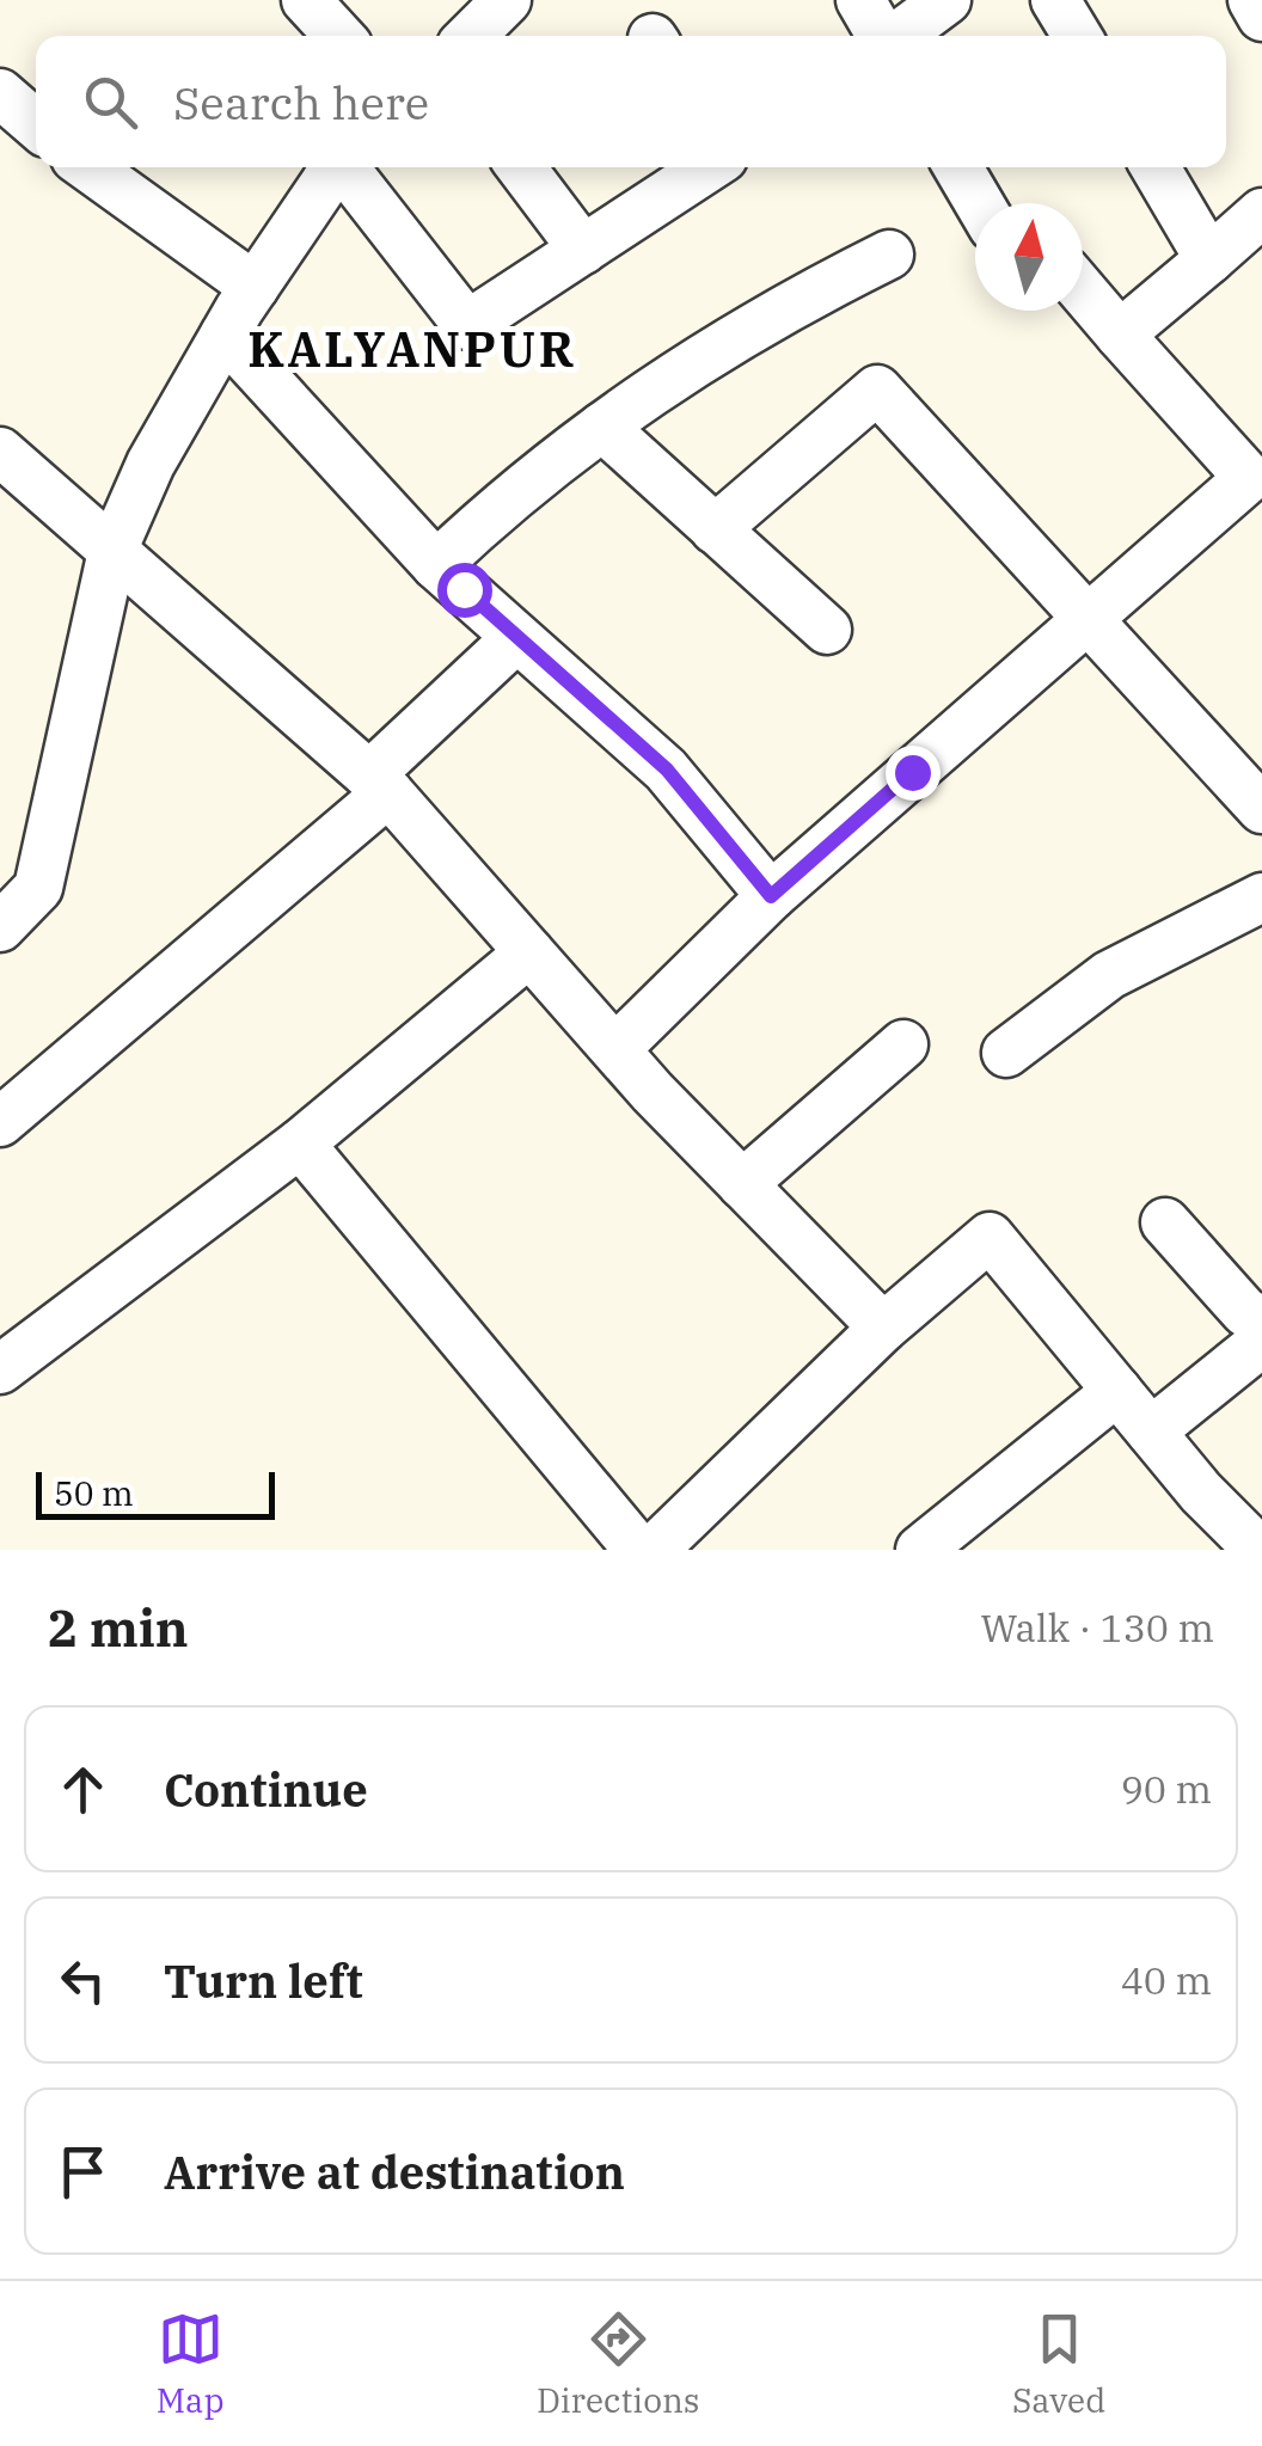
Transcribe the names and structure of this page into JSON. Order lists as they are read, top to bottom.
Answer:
{
  "districts": ["KALYANPUR"],
  "scale_bar": "50 m",
  "north": "top",
  "page": {
    "search": "Search here",
    "scale": "50 m",
    "heading": ["2 min", "Walk · 130 m"],
    "list": [
      ["Continue", "90 m"],
      ["Turn left", "40 m"],
      "Arrive at destination"
    ],
    "nav": ["Map", "Directions", "Saved"]
  }
}
